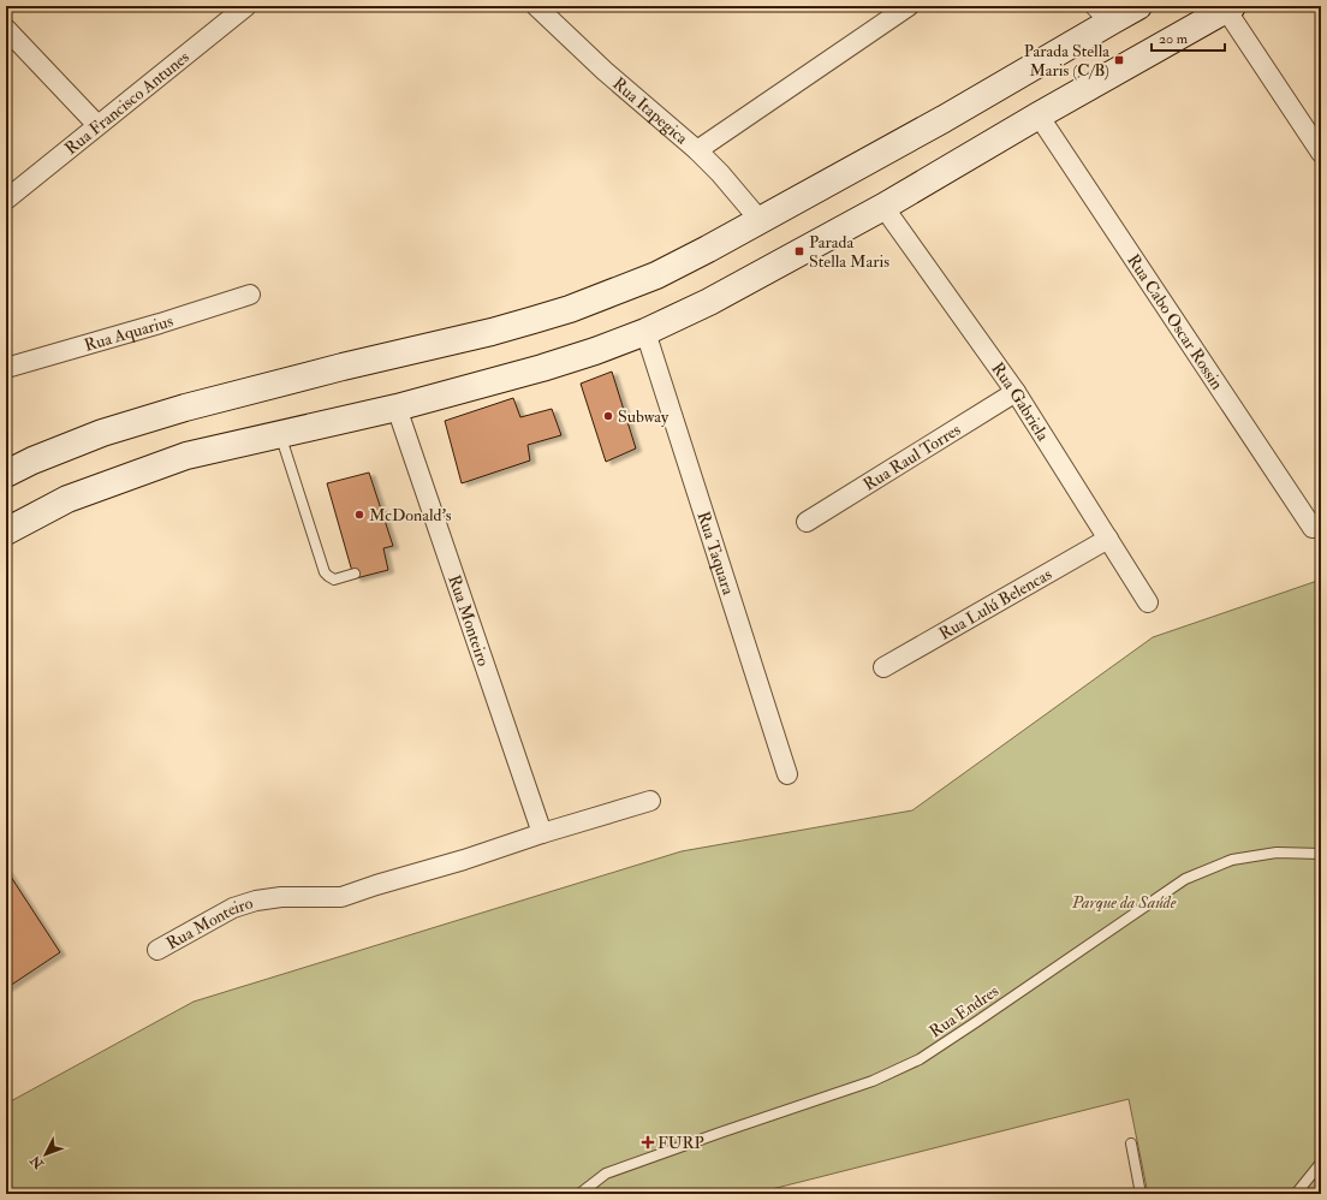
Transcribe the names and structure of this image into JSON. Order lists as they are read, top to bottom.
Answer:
{
  "streets": {
    "street": [
      "Rua Francisco Antunes",
      "Rua Itapegica",
      "Rua Cabo Oscar Rossin",
      "Rua Aquarius",
      "Rua Gabriela",
      "Rua Raul Torres",
      "Rua Taquara",
      "Rua Lulú Belencas",
      "Rua Monteiro"
    ],
    "lane": ["Rua Endres"]
  },
  "crossings": [
    ["Rua Gabriela", "Rua Raul Torres"],
    ["Rua Gabriela", "Rua Lulú Belencas"]
  ],
  "parks": ["Parque da Saúde"],
  "places": {
    "transit": ["Parada Stella Maris (C/B)", "Parada Stella Maris"],
    "other": ["Subway", "McDonald's"],
    "health": ["FURP"]
  },
  "scale_bar": "20 m",
  "north": "bottom left"
}
